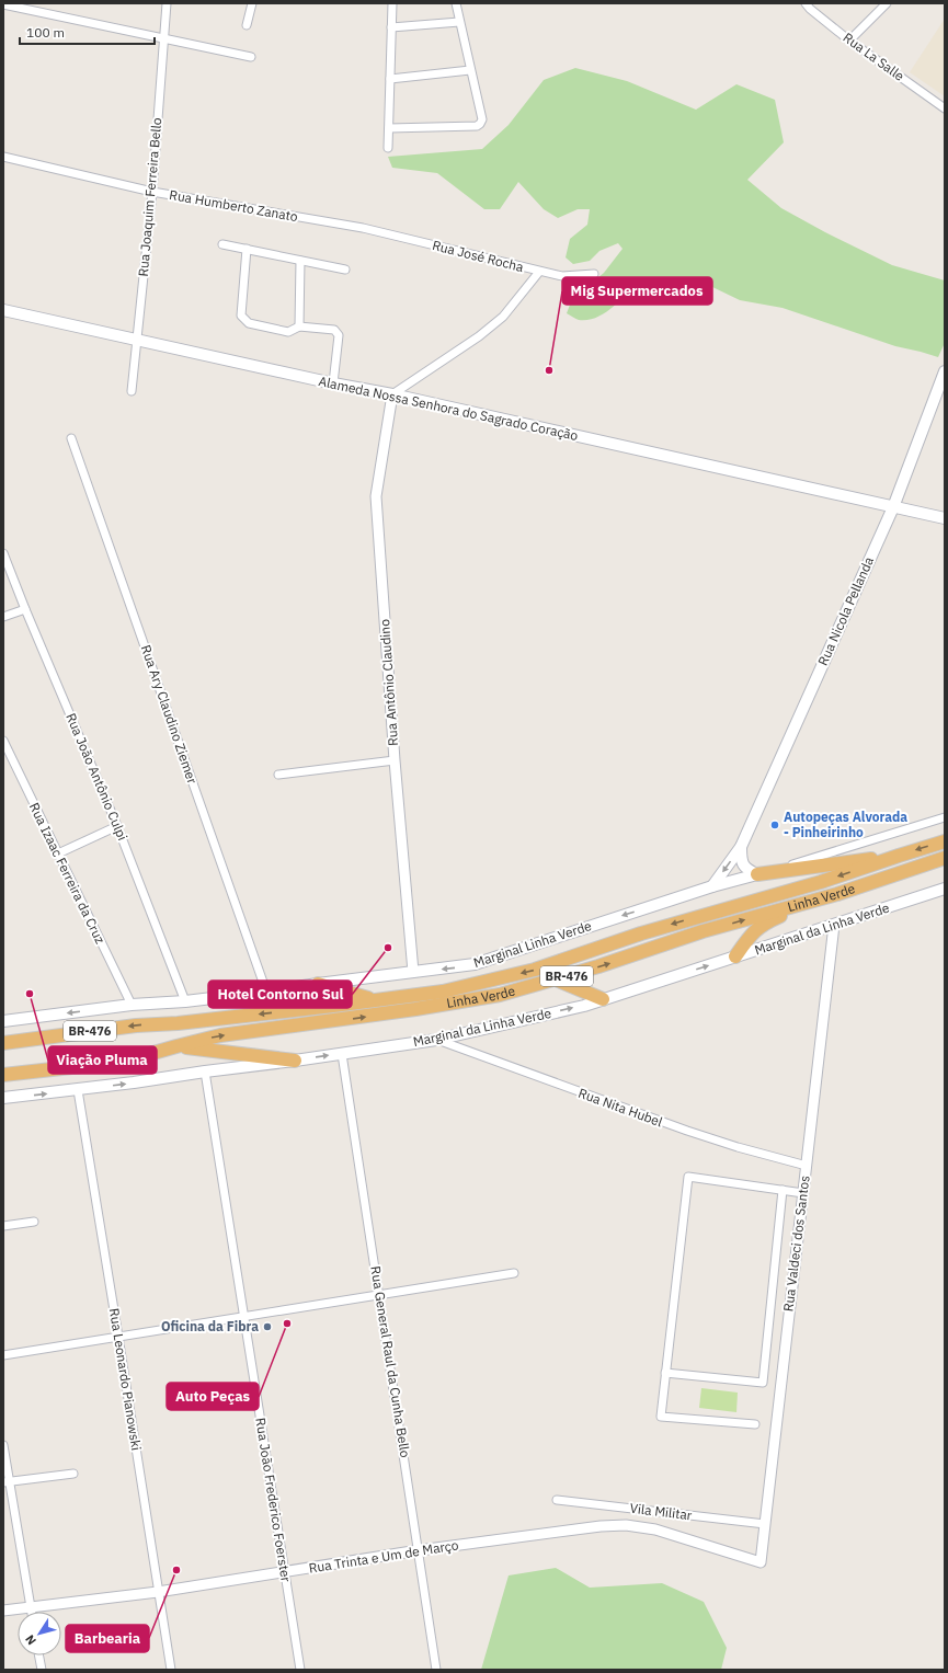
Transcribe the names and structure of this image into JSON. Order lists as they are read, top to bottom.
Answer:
{
  "streets": {
    "highway": ["Linha Verde", "BR-476"],
    "main road": [
      "Alameda Nossa Senhora do Sagrado Coração",
      "Rua Nicola Pellanda",
      "Marginal da Linha Verde",
      "Marginal Linha Verde"
    ],
    "street": [
      "Rua La Salle",
      "Rua Joaquim Ferreira Bello",
      "Rua Humberto Zanato",
      "Rua José Rocha",
      "Rua Antônio Claudino",
      "Rua Ary Claudino Ziemer",
      "Rua João Antônio Culpi",
      "Rua Izaac Ferreira da Cruz",
      "Rua Nita Hubel",
      "Rua Valdeci dos Santos",
      "Rua General Raul da Cunha Bello",
      "Rua Leonardo Pianowski",
      "Rua João Frederico Foerster",
      "Vila Militar",
      "Rua Trinta e Um de Março"
    ]
  },
  "crossings": [
    ["Rua Joaquim Ferreira Bello", "Rua Humberto Zanato"],
    ["Rua Joaquim Ferreira Bello", "Alameda Nossa Senhora do Sagrado Coração"],
    ["Rua Humberto Zanato", "Rua José Rocha"],
    ["Alameda Nossa Senhora do Sagrado Coração", "Rua Nicola Pellanda"],
    ["Alameda Nossa Senhora do Sagrado Coração", "Rua Antônio Claudino"],
    ["Rua Nicola Pellanda", "Marginal Linha Verde"],
    ["Rua Antônio Claudino", "Marginal Linha Verde"],
    ["Rua Ary Claudino Ziemer", "Marginal Linha Verde"],
    ["Rua João Antônio Culpi", "Marginal Linha Verde"],
    ["Rua Izaac Ferreira da Cruz", "Marginal Linha Verde"],
    ["Marginal da Linha Verde", "Rua Nita Hubel"],
    ["Marginal da Linha Verde", "Rua Valdeci dos Santos"],
    ["Marginal da Linha Verde", "Rua General Raul da Cunha Bello"],
    ["Marginal da Linha Verde", "Rua Leonardo Pianowski"],
    ["Marginal da Linha Verde", "Rua João Frederico Foerster"],
    ["Rua Nita Hubel", "Rua Valdeci dos Santos"],
    ["Rua Valdeci dos Santos", "Vila Militar"],
    ["Rua Valdeci dos Santos", "Rua Trinta e Um de Março"],
    ["Rua General Raul da Cunha Bello", "Rua Trinta e Um de Março"],
    ["Rua Leonardo Pianowski", "Rua Trinta e Um de Março"],
    ["Rua João Frederico Foerster", "Rua Trinta e Um de Março"]
  ],
  "one_way": ["Marginal da Linha Verde", "Marginal Linha Verde"],
  "places": [
    "Mig Supermercados",
    "Autopeças Alvorada - Pinheirinho",
    "Hotel Contorno Sul",
    "Viação Pluma",
    "Auto Peças",
    "Oficina da Fibra",
    "Barbearia"
  ],
  "scale_bar": "100 m",
  "north": "bottom left"
}
